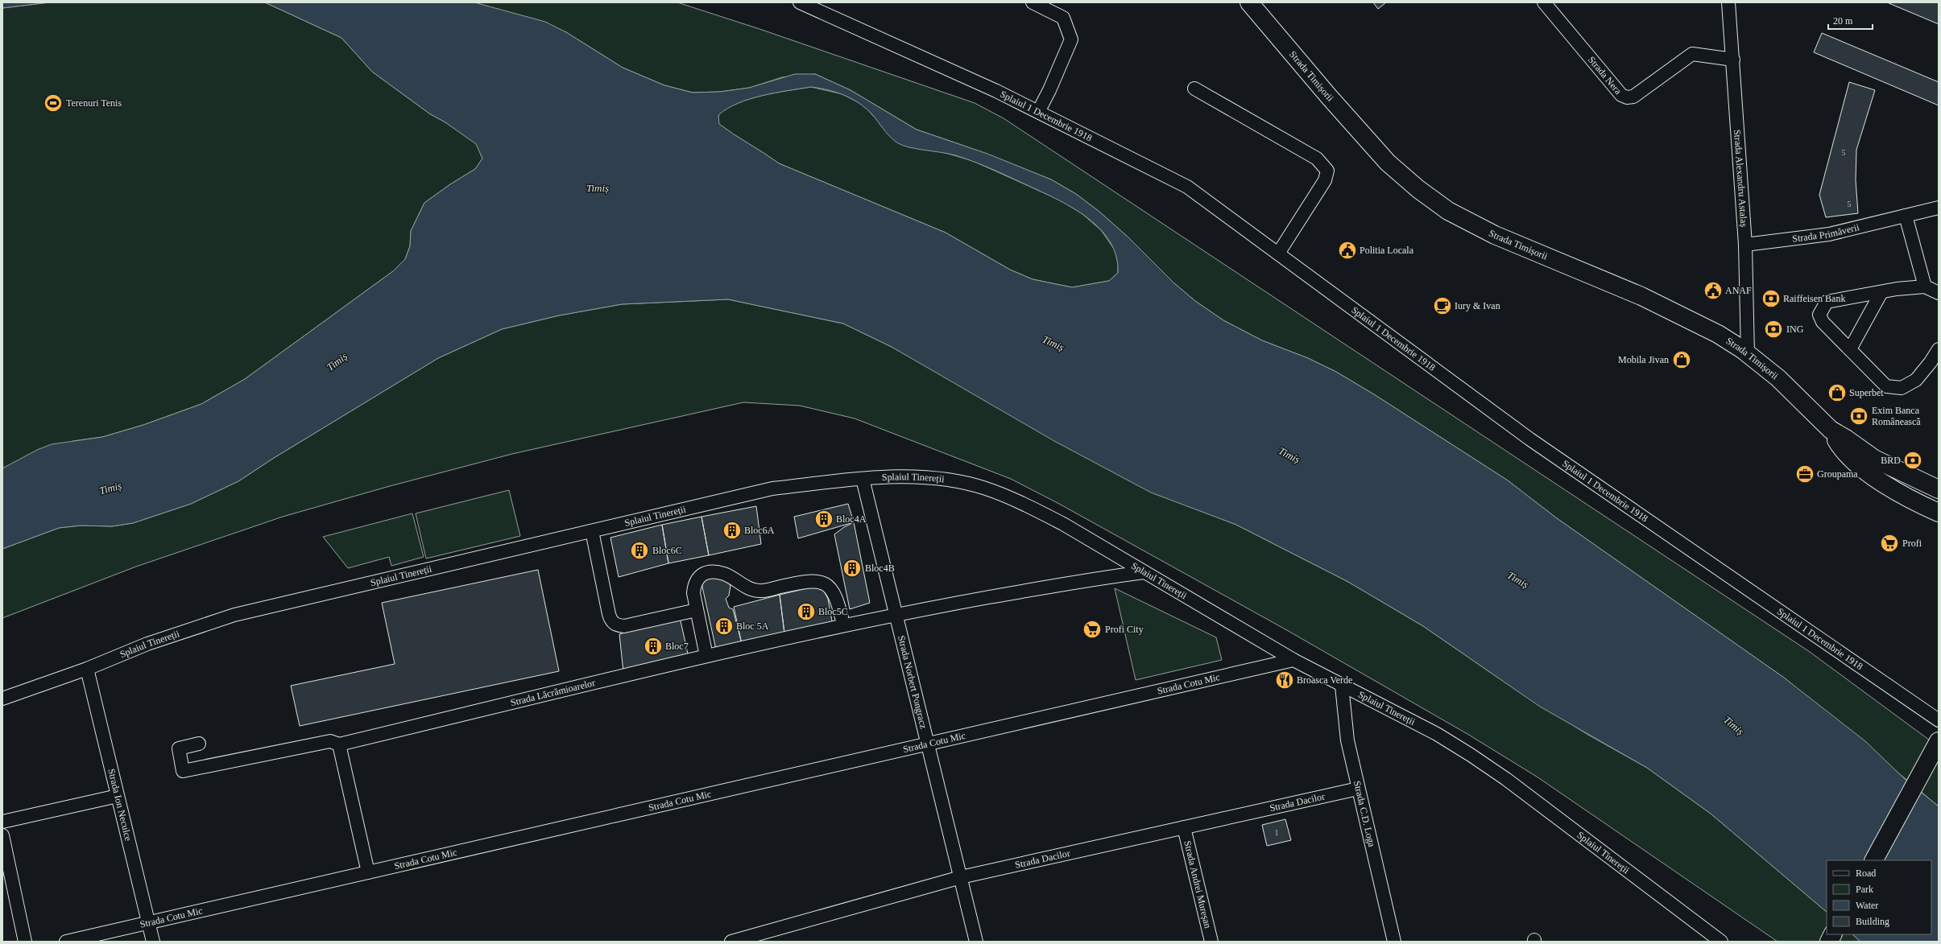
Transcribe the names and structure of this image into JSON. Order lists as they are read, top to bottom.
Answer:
{
  "streets": {
    "main road": ["Strada Timișorii"],
    "street": [
      "Strada Nera",
      "Splaiul 1 Decembrie 1918",
      "Strada Alexandru Astalaș",
      "Strada Primăverii",
      "Splaiul Tinereții",
      "Strada Norbert Pongracz",
      "Strada Cotu Mic",
      "Strada Lăcrămioarelor",
      "Strada Dacilor",
      "Strada Ion Neculce",
      "Strada C.D. Loga",
      "Strada Andrei Mureșan"
    ]
  },
  "crossings": [
    ["Strada Nera", "Strada Alexandru Astalaș"],
    ["Strada Timișorii", "Strada Alexandru Astalaș"],
    ["Strada Alexandru Astalaș", "Strada Primăverii"],
    ["Splaiul Tinereții", "Strada Norbert Pongracz"],
    ["Splaiul Tinereții", "Strada Cotu Mic"],
    ["Splaiul Tinereții", "Strada Lăcrămioarelor"],
    ["Splaiul Tinereții", "Strada Ion Neculce"],
    ["Splaiul Tinereții", "Strada C.D. Loga"],
    ["Strada Norbert Pongracz", "Strada Cotu Mic"],
    ["Strada Norbert Pongracz", "Strada Lăcrămioarelor"],
    ["Strada Norbert Pongracz", "Strada Dacilor"],
    ["Strada Cotu Mic", "Strada Ion Neculce"],
    ["Strada Dacilor", "Strada C.D. Loga"],
    ["Strada Dacilor", "Strada Andrei Mureșan"]
  ],
  "water": ["Timiș"],
  "places": {
    "sports": ["Terenuri Tenis"],
    "public building": ["Politia Locala", "ANAF"],
    "bank": [
      "Raiffeisen Bank",
      "ING",
      "Exim Banca Românească",
      "BRD"
    ],
    "cafe": ["Iury & Ivan"],
    "shop": ["Mobila Jivan", "Superbet"],
    "office": ["Groupama"],
    "building": [
      "Bloc4A",
      "Bloc6A",
      "Bloc6C",
      "Bloc4B",
      "Bloc5C",
      "Bloc 5A",
      "Bloc7"
    ],
    "supermarket": ["Profi", "Profi City"],
    "restaurant": ["Broasca Verde"]
  },
  "house_numbers": ["5", "5", "1"],
  "legend": [
    "Road",
    "Park",
    "Water",
    "Building"
  ],
  "scale_bar": "20 m"
}
